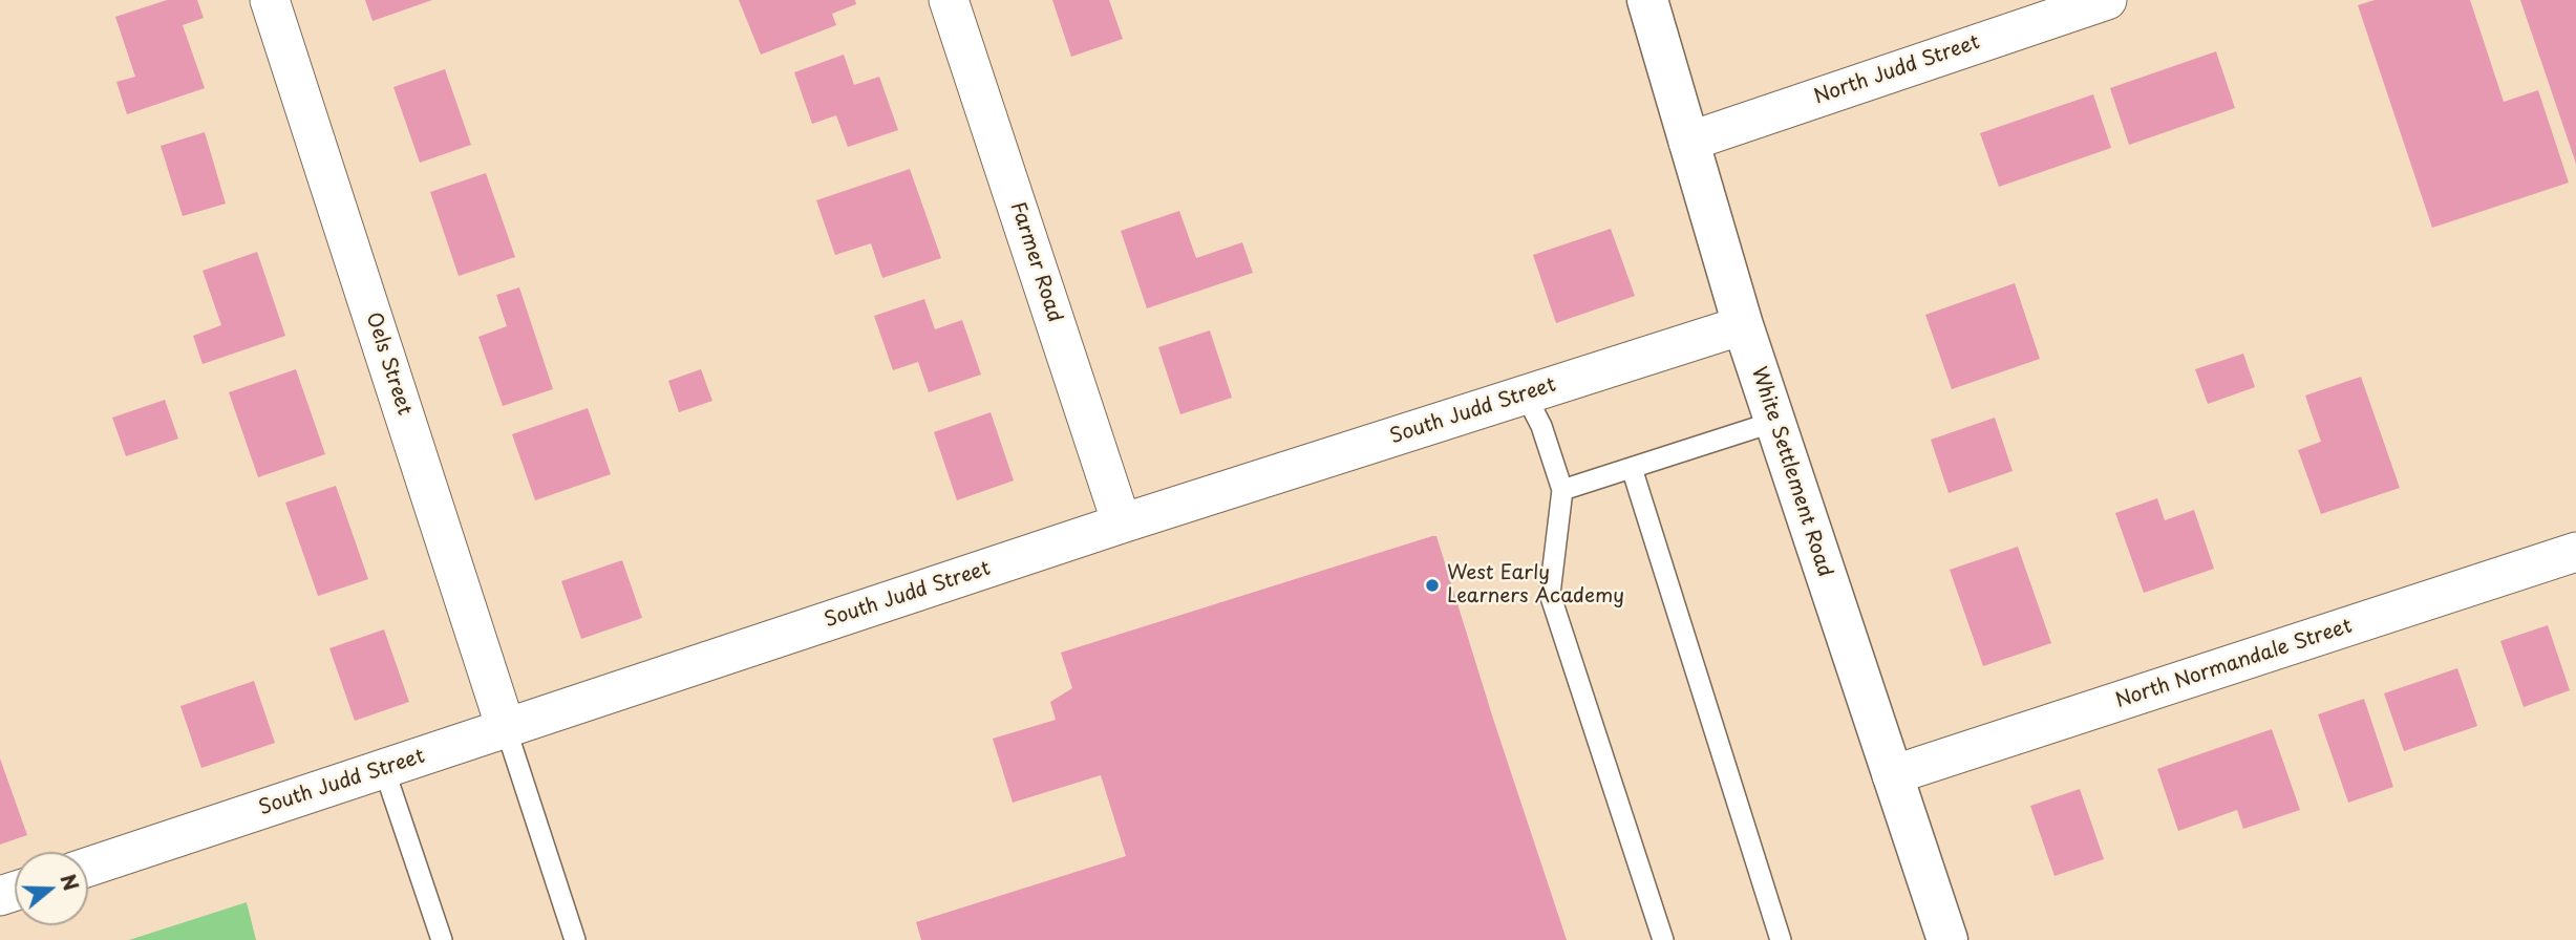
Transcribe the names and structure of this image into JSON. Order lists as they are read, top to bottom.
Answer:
{
  "streets": {
    "main road": ["White Settlement Road"],
    "street": [
      "North Judd Street",
      "Farmer Road",
      "Oels Street",
      "South Judd Street",
      "North Normandale Street"
    ]
  },
  "crossings": [
    ["North Judd Street", "White Settlement Road"],
    ["Farmer Road", "South Judd Street"],
    ["Oels Street", "South Judd Street"],
    ["South Judd Street", "White Settlement Road"],
    ["White Settlement Road", "North Normandale Street"]
  ],
  "places": ["West Early Learners Academy"],
  "north": "right"
}
